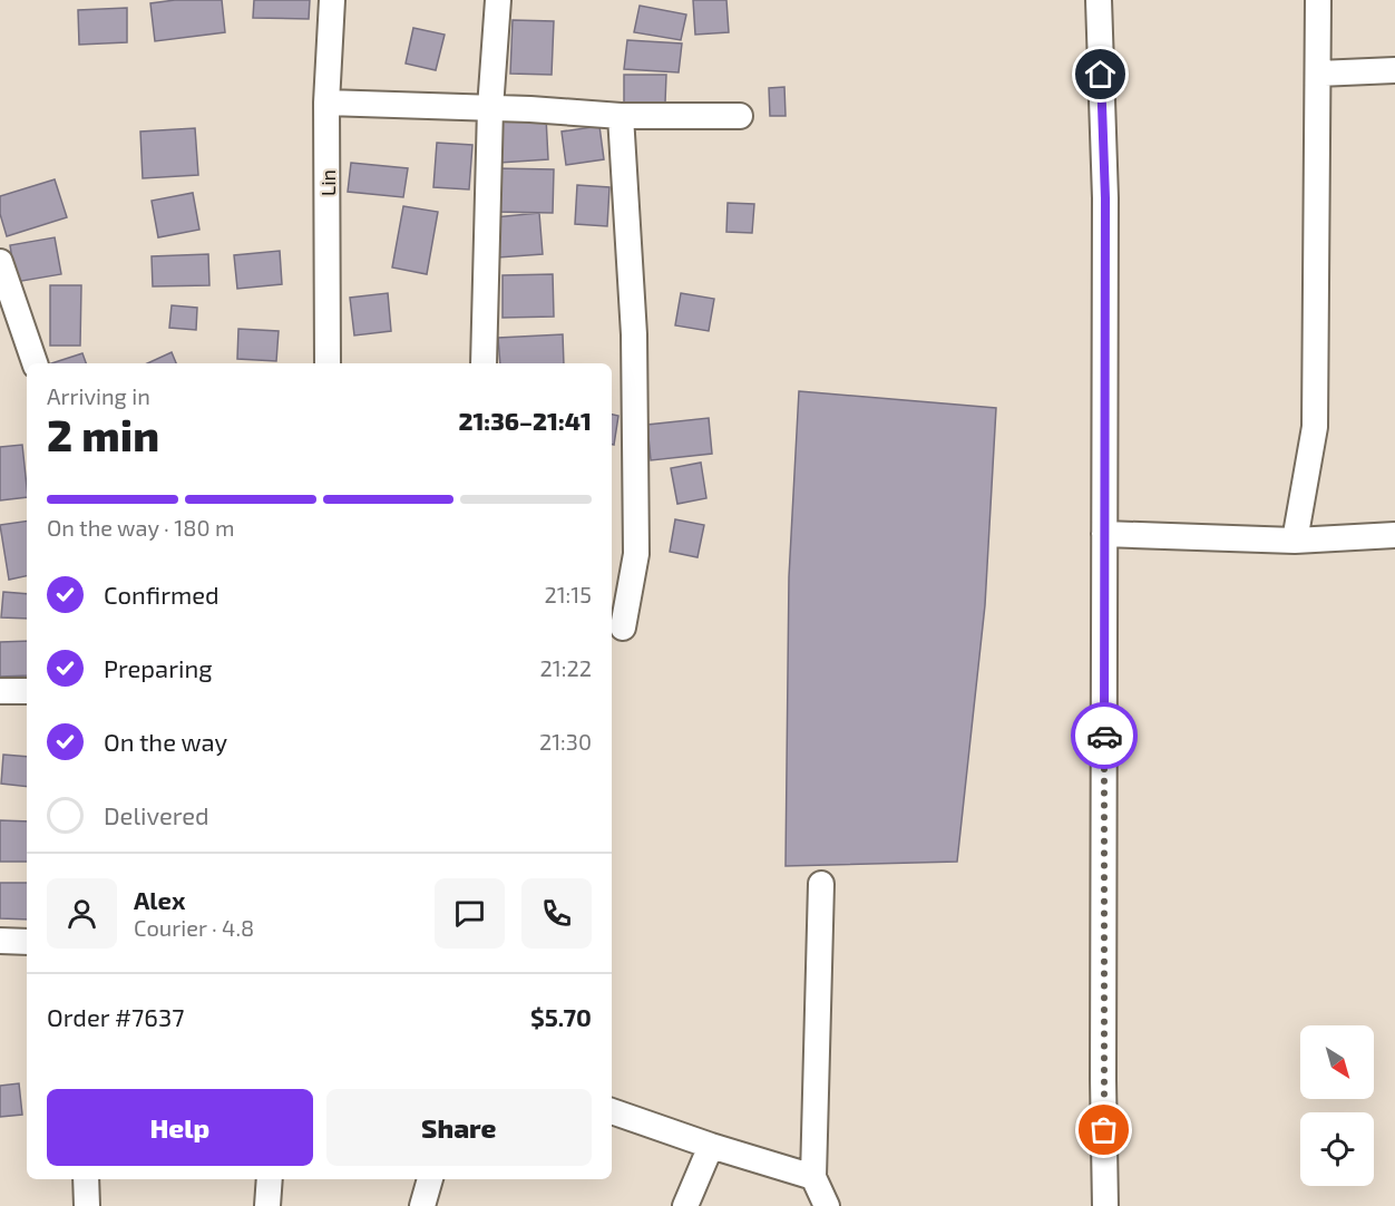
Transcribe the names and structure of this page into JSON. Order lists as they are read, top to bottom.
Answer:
{
  "streets": {
    "street": ["Lin"]
  },
  "north": "bottom right",
  "page": {
    "heading": ["2 min", "Arriving in", "21:36–21:41"],
    "panel": [
      "Alex",
      "Courier · 4.8",
      "Order #7637",
      "$5.70"
    ],
    "bar": "On the way · 180 m",
    "list": [
      ["Confirmed", "21:15"],
      ["Preparing", "21:22"],
      ["On the way", "21:30"],
      "Delivered"
    ],
    "buttons": ["Help", "Share"]
  }
}
